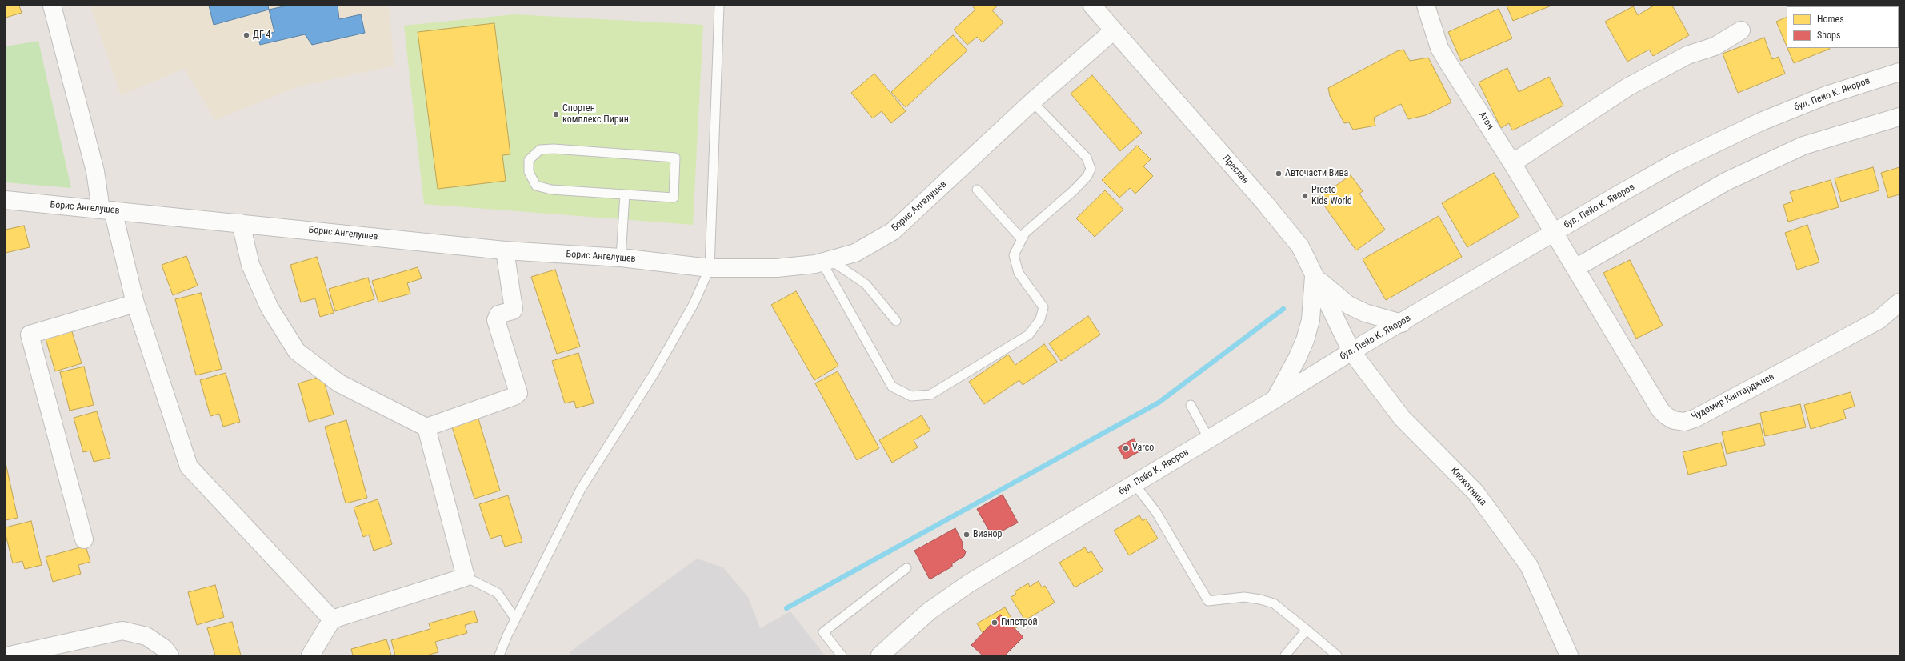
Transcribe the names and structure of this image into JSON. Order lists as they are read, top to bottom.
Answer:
{
  "streets": {
    "street": [
      "бул. Пейо К. Яворов",
      "Атон",
      "Преслав",
      "Борис Ангелушев",
      "Чудомир Кантарджиев",
      "Клокотница"
    ]
  },
  "crossings": [
    ["бул. Пейо К. Яворов", "Атон"],
    ["бул. Пейо К. Яворов", "Преслав"],
    ["бул. Пейо К. Яворов", "Чудомир Кантарджиев"],
    ["бул. Пейо К. Яворов", "Клокотница"],
    ["Атон", "Чудомир Кантарджиев"],
    ["Преслав", "Борис Ангелушев"],
    ["Преслав", "Клокотница"]
  ],
  "places": [
    "ДГ 4",
    "Спортен комплекс Пирин",
    "Авточасти Вива",
    "Presto Kids World",
    "Varco",
    "Вианор",
    "Гипстрой"
  ],
  "legend": ["Homes", "Shops"]
}
